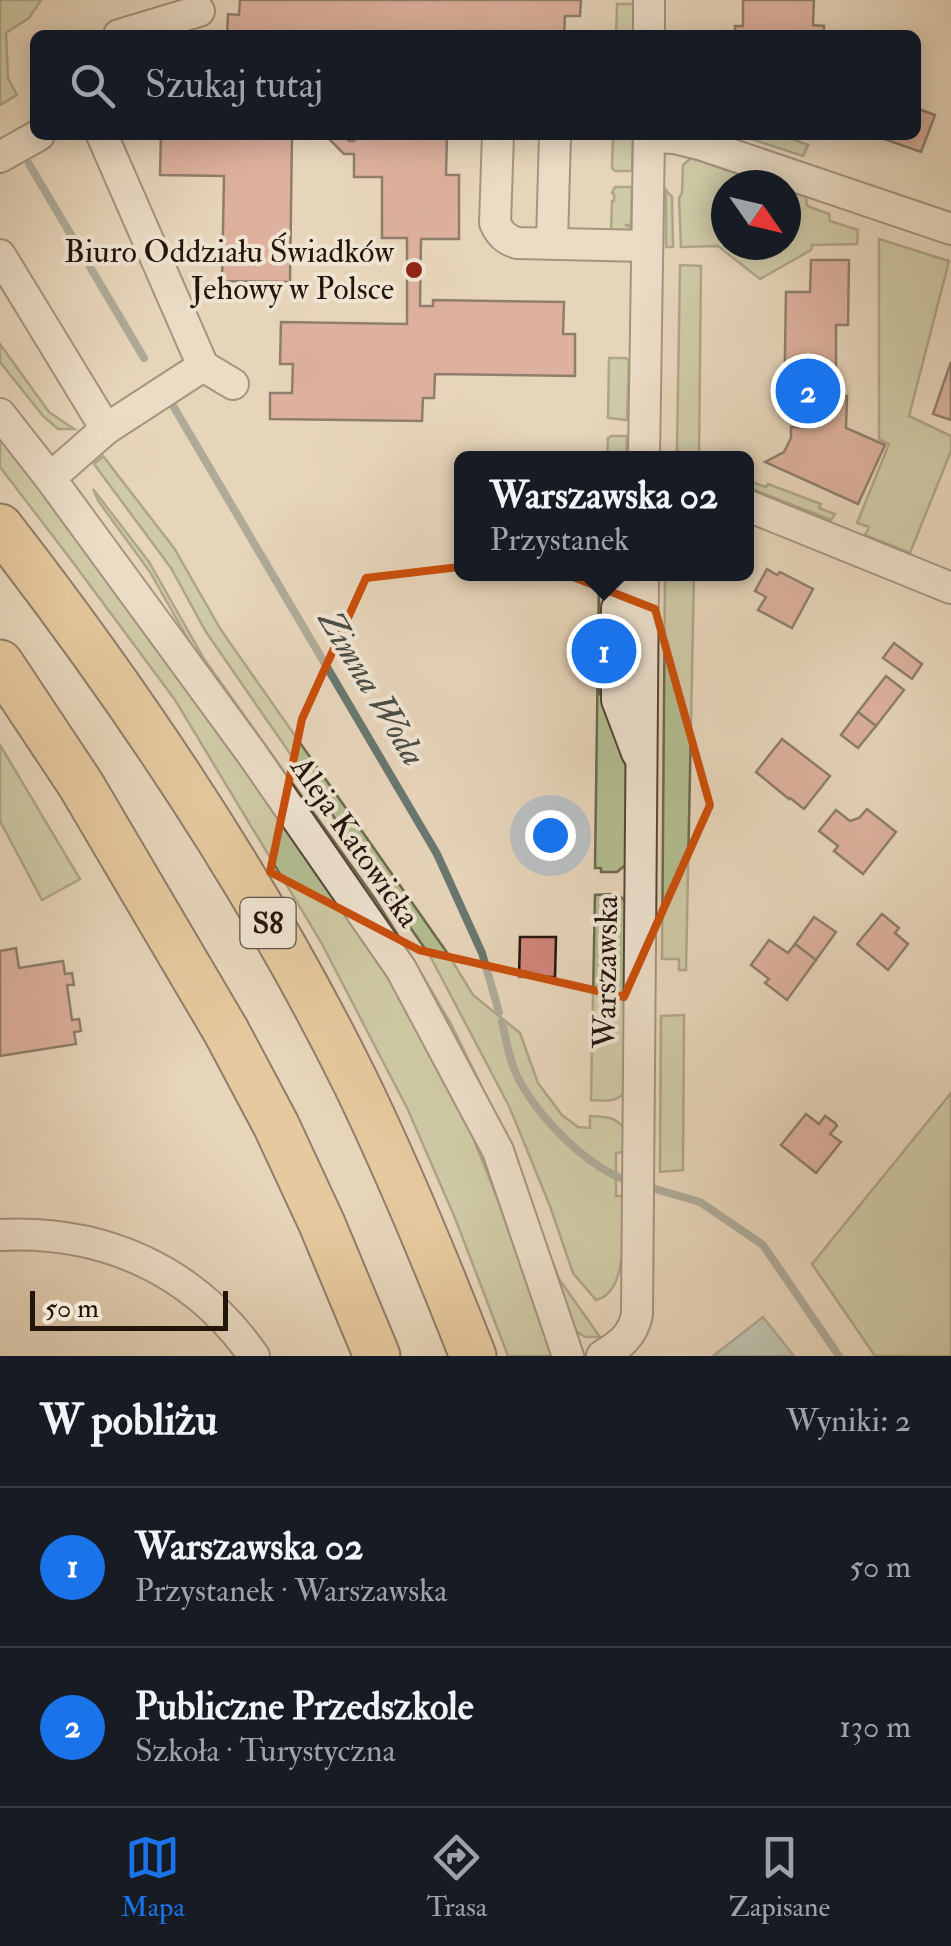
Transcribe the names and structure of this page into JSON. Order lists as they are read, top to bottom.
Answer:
{
  "streets": {
    "highway": ["S8"],
    "street": ["Aleja Katowicka", "Warszawska"]
  },
  "water": ["Zimna Woda"],
  "places": ["Biuro Oddziału Świadków Jehowy w Polsce"],
  "scale_bar": "50 m",
  "north": "bottom right",
  "page": {
    "search": "Szukaj tutaj",
    "pins": ["2", "1"],
    "popup": ["Warszawska 02", "Przystanek"],
    "scale": "50 m",
    "heading": ["W pobliżu", "Wyniki: 2"],
    "list": [
      {
        "mark": "1",
        "name": "Warszawska 02",
        "note": "Przystanek · Warszawska",
        "value": "50 m"
      },
      {
        "mark": "2",
        "name": "Publiczne Przedszkole",
        "note": "Szkoła · Turystyczna",
        "value": "130 m"
      }
    ],
    "nav": ["Mapa", "Trasa", "Zapisane"]
  }
}
